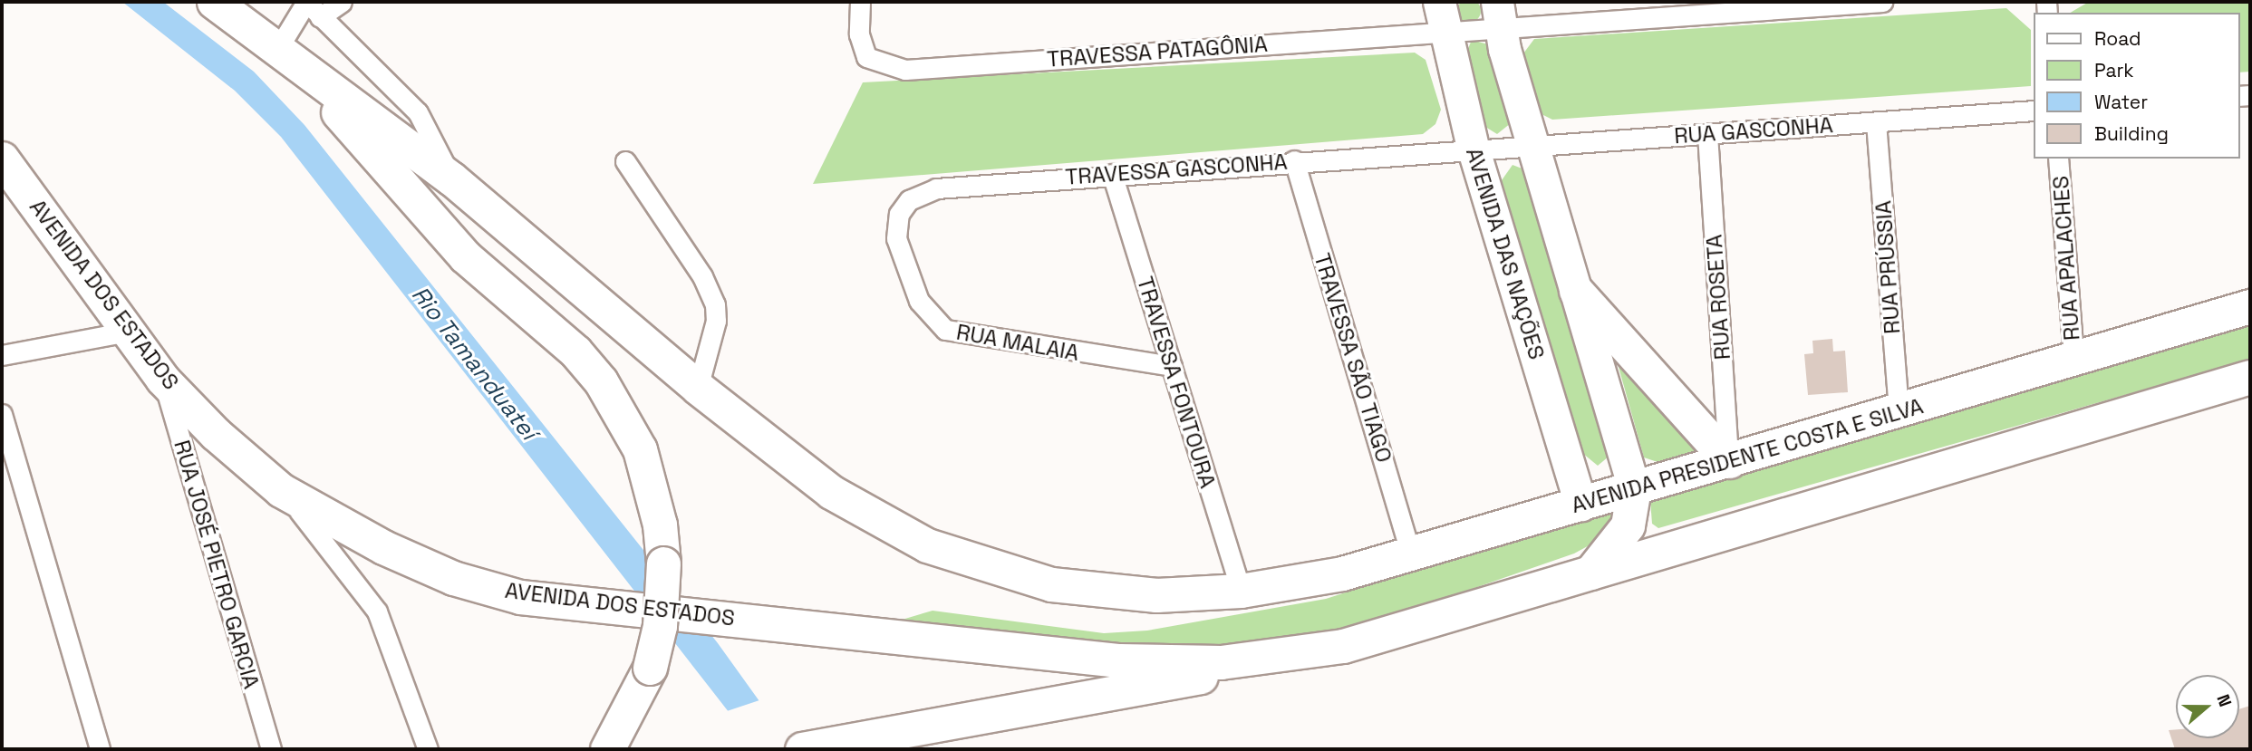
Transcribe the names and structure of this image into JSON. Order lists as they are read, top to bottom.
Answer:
{
  "streets": {
    "highway": ["AVENIDA DOS ESTADOS", "AVENIDA PRESIDENTE COSTA E SILVA"],
    "main road": ["AVENIDA DAS NAÇÕES"],
    "street": [
      "TRAVESSA PATAGÔNIA",
      "RUA GASCONHA",
      "TRAVESSA GASCONHA",
      "RUA APALACHES",
      "RUA PRÚSSIA",
      "RUA ROSETA",
      "RUA MALAIA",
      "TRAVESSA SÃO TIAGO",
      "TRAVESSA FONTOURA",
      "RUA JOSÉ PIETRO GARCIA"
    ]
  },
  "crossings": [
    ["TRAVESSA PATAGÔNIA", "AVENIDA DAS NAÇÕES"],
    ["RUA GASCONHA", "TRAVESSA GASCONHA"],
    ["RUA GASCONHA", "AVENIDA DAS NAÇÕES"],
    ["RUA GASCONHA", "RUA PRÚSSIA"],
    ["RUA GASCONHA", "RUA ROSETA"],
    ["TRAVESSA GASCONHA", "AVENIDA DAS NAÇÕES"],
    ["TRAVESSA GASCONHA", "RUA MALAIA"],
    ["TRAVESSA GASCONHA", "TRAVESSA SÃO TIAGO"],
    ["TRAVESSA GASCONHA", "TRAVESSA FONTOURA"],
    ["AVENIDA DAS NAÇÕES", "AVENIDA PRESIDENTE COSTA E SILVA"],
    ["RUA APALACHES", "AVENIDA PRESIDENTE COSTA E SILVA"],
    ["RUA PRÚSSIA", "AVENIDA PRESIDENTE COSTA E SILVA"],
    ["AVENIDA DOS ESTADOS", "RUA JOSÉ PIETRO GARCIA"],
    ["RUA ROSETA", "AVENIDA PRESIDENTE COSTA E SILVA"],
    ["RUA MALAIA", "TRAVESSA FONTOURA"],
    ["TRAVESSA SÃO TIAGO", "AVENIDA PRESIDENTE COSTA E SILVA"],
    ["TRAVESSA FONTOURA", "AVENIDA PRESIDENTE COSTA E SILVA"]
  ],
  "water": ["Rio Tamanduateí"],
  "legend": [
    "Road",
    "Park",
    "Water",
    "Building"
  ],
  "north": "right"
}
